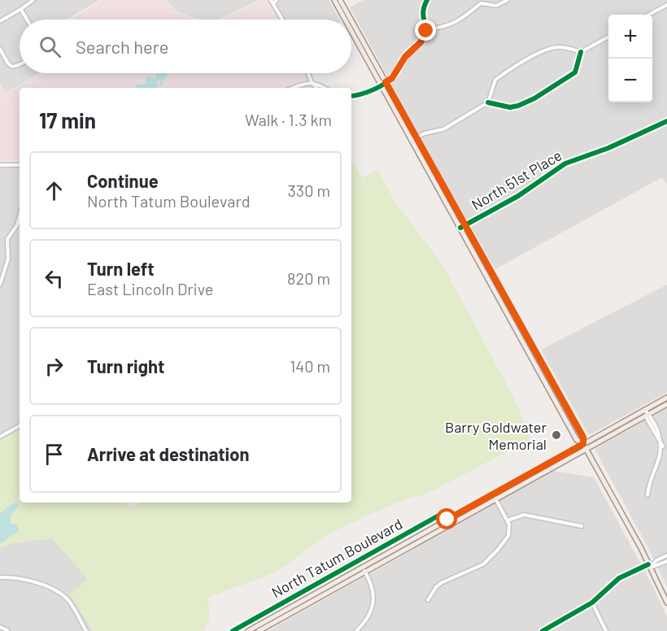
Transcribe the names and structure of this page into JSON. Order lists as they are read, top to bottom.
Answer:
{
  "streets": {
    "main road": ["North Tatum Boulevard"],
    "street": ["North 51st Place"]
  },
  "places": ["Barry Goldwater Memorial"],
  "page": {
    "map_buttons": ["+", "−"],
    "search": "Search here",
    "heading": ["17 min", "Walk · 1.3 km"],
    "list": [
      ["Continue", "North Tatum Boulevard", "330 m"],
      ["Turn left", "East Lincoln Drive", "820 m"],
      ["Turn right", "140 m"],
      "Arrive at destination"
    ]
  }
}
